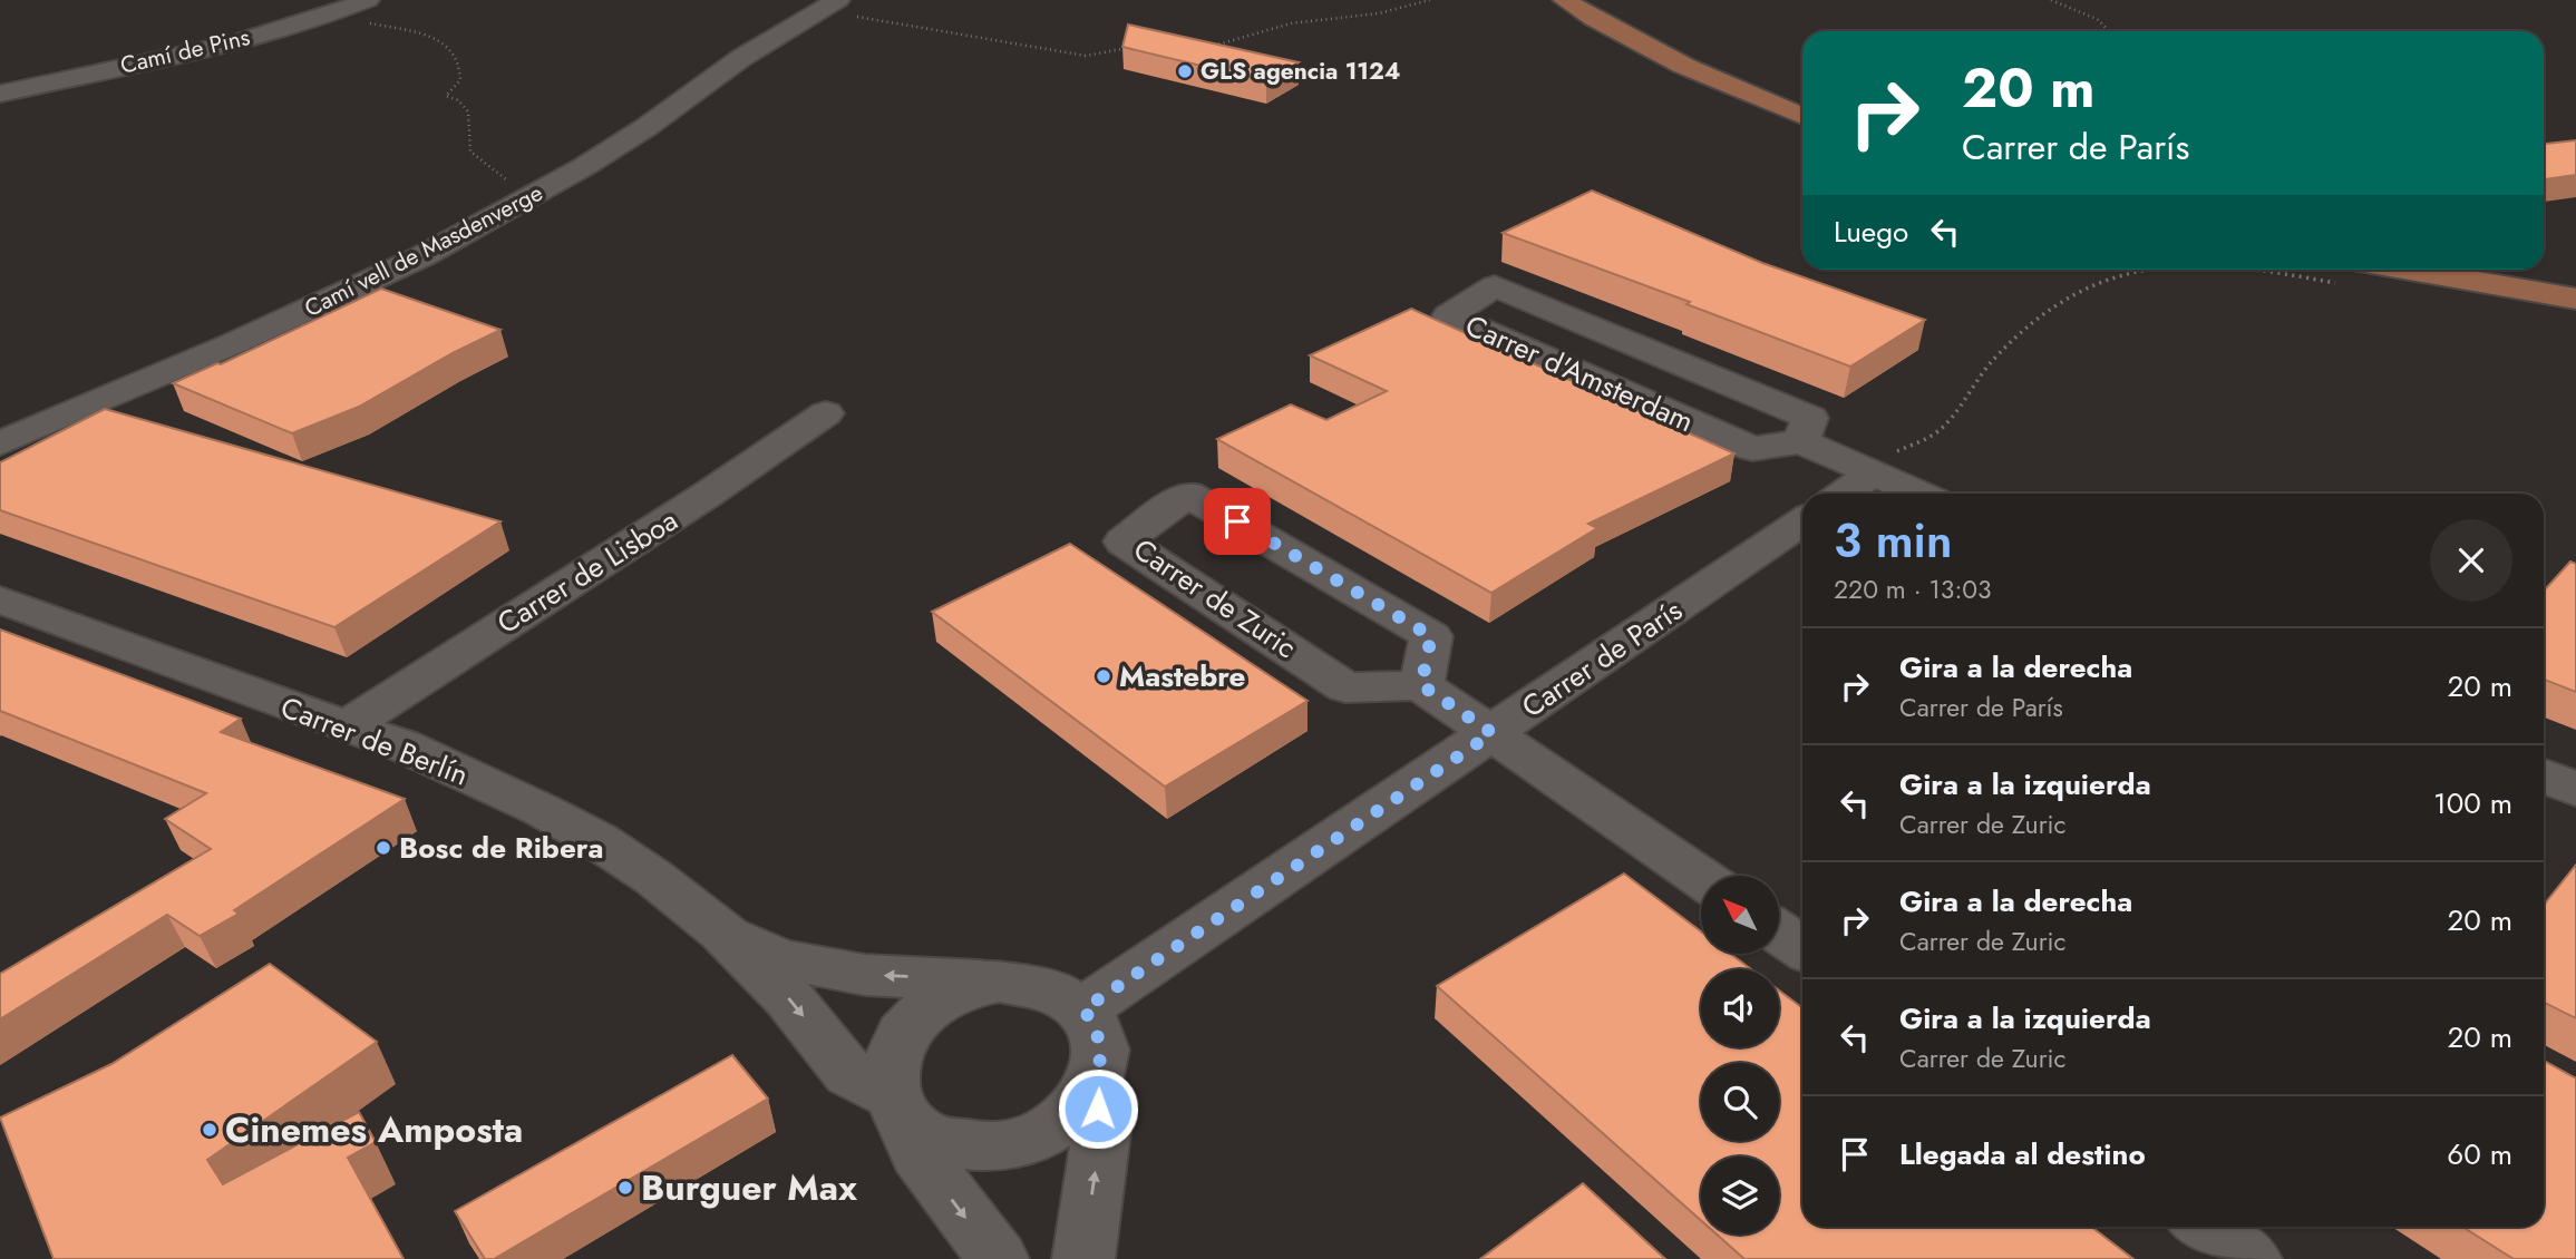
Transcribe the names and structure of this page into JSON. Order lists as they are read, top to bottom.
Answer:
{
  "streets": {
    "street": [
      "Camí de Pins",
      "Camí vell de Masdenverge",
      "Carrer d'Amsterdam",
      "Carrer de Lisboa",
      "Carrer de Zuric",
      "Carrer de París",
      "Carrer de Berlín"
    ]
  },
  "crossings": [
    ["Carrer de Lisboa", "Carrer de Berlín"],
    ["Carrer de París", "Carrer de Berlín"]
  ],
  "places": [
    "GLS agencia 1124",
    "Mastebre",
    "Bosc de Ribera",
    "Cinemes Amposta",
    "Burguer Max"
  ],
  "north": "top left",
  "page": {
    "turn": ["20 m", "Carrer de París"],
    "then": "Luego",
    "heading": ["3 min", "220 m · 13:03"],
    "list": [
      {
        "name": "Gira a la derecha",
        "note": "Carrer de París",
        "value": "20 m"
      },
      {
        "name": "Gira a la izquierda",
        "note": "Carrer de Zuric",
        "value": "100 m"
      },
      {
        "name": "Gira a la derecha",
        "note": "Carrer de Zuric",
        "value": "20 m"
      },
      {
        "name": "Gira a la izquierda",
        "note": "Carrer de Zuric",
        "value": "20 m"
      },
      {
        "name": "Llegada al destino",
        "value": "60 m"
      }
    ]
  }
}
